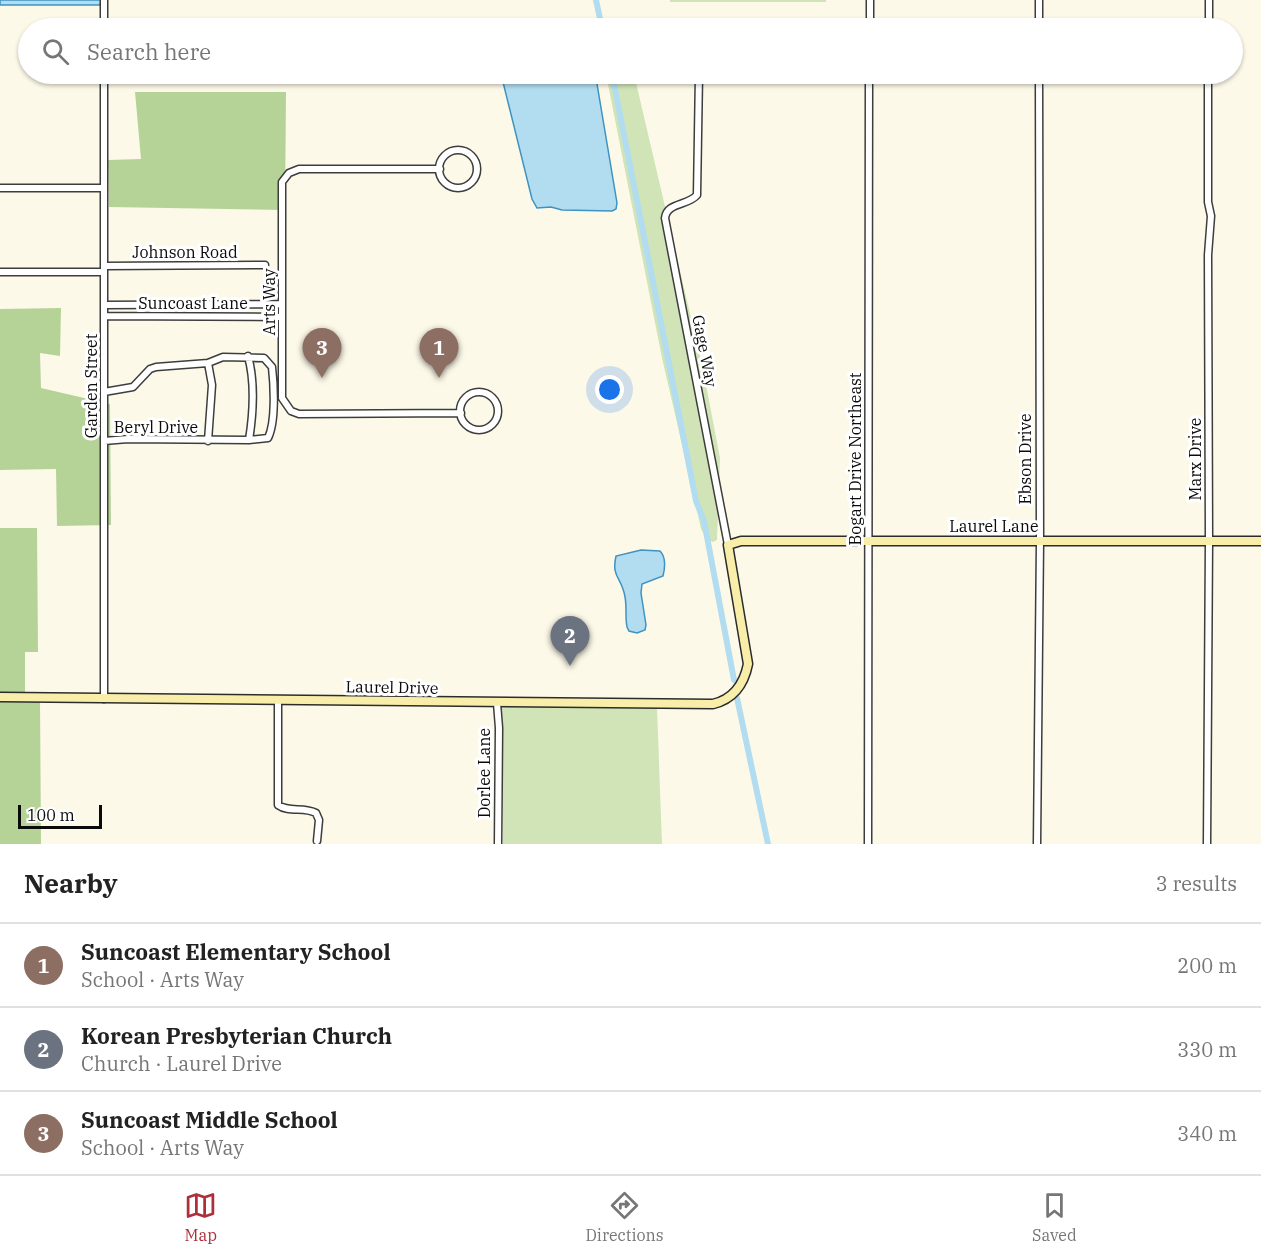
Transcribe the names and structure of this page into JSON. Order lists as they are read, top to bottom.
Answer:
{
  "streets": {
    "street": [
      "Johnson Road",
      "Arts Way",
      "Suncoast Lane",
      "Gage Way",
      "Garden Street",
      "Beryl Drive",
      "Bogart Drive Northeast",
      "Ebson Drive",
      "Marx Drive",
      "Laurel Lane",
      "Laurel Drive",
      "Dorlee Lane"
    ]
  },
  "crossings": [
    ["Johnson Road", "Garden Street"],
    ["Arts Way", "Suncoast Lane"],
    ["Suncoast Lane", "Garden Street"],
    ["Gage Way", "Laurel Lane"],
    ["Gage Way", "Laurel Drive"],
    ["Garden Street", "Beryl Drive"],
    ["Garden Street", "Laurel Drive"],
    ["Bogart Drive Northeast", "Laurel Lane"],
    ["Ebson Drive", "Laurel Lane"],
    ["Marx Drive", "Laurel Lane"],
    ["Laurel Drive", "Dorlee Lane"]
  ],
  "scale_bar": "100 m",
  "page": {
    "search": "Search here",
    "pins": ["1", "3", "2"],
    "scale": "100 m",
    "heading": ["Nearby", "3 results"],
    "list": [
      {
        "mark": "1",
        "name": "Suncoast Elementary School",
        "note": "School · Arts Way",
        "value": "200 m"
      },
      {
        "mark": "2",
        "name": "Korean Presbyterian Church",
        "note": "Church · Laurel Drive",
        "value": "330 m"
      },
      {
        "mark": "3",
        "name": "Suncoast Middle School",
        "note": "School · Arts Way",
        "value": "340 m"
      }
    ],
    "nav": ["Map", "Directions", "Saved"]
  }
}
